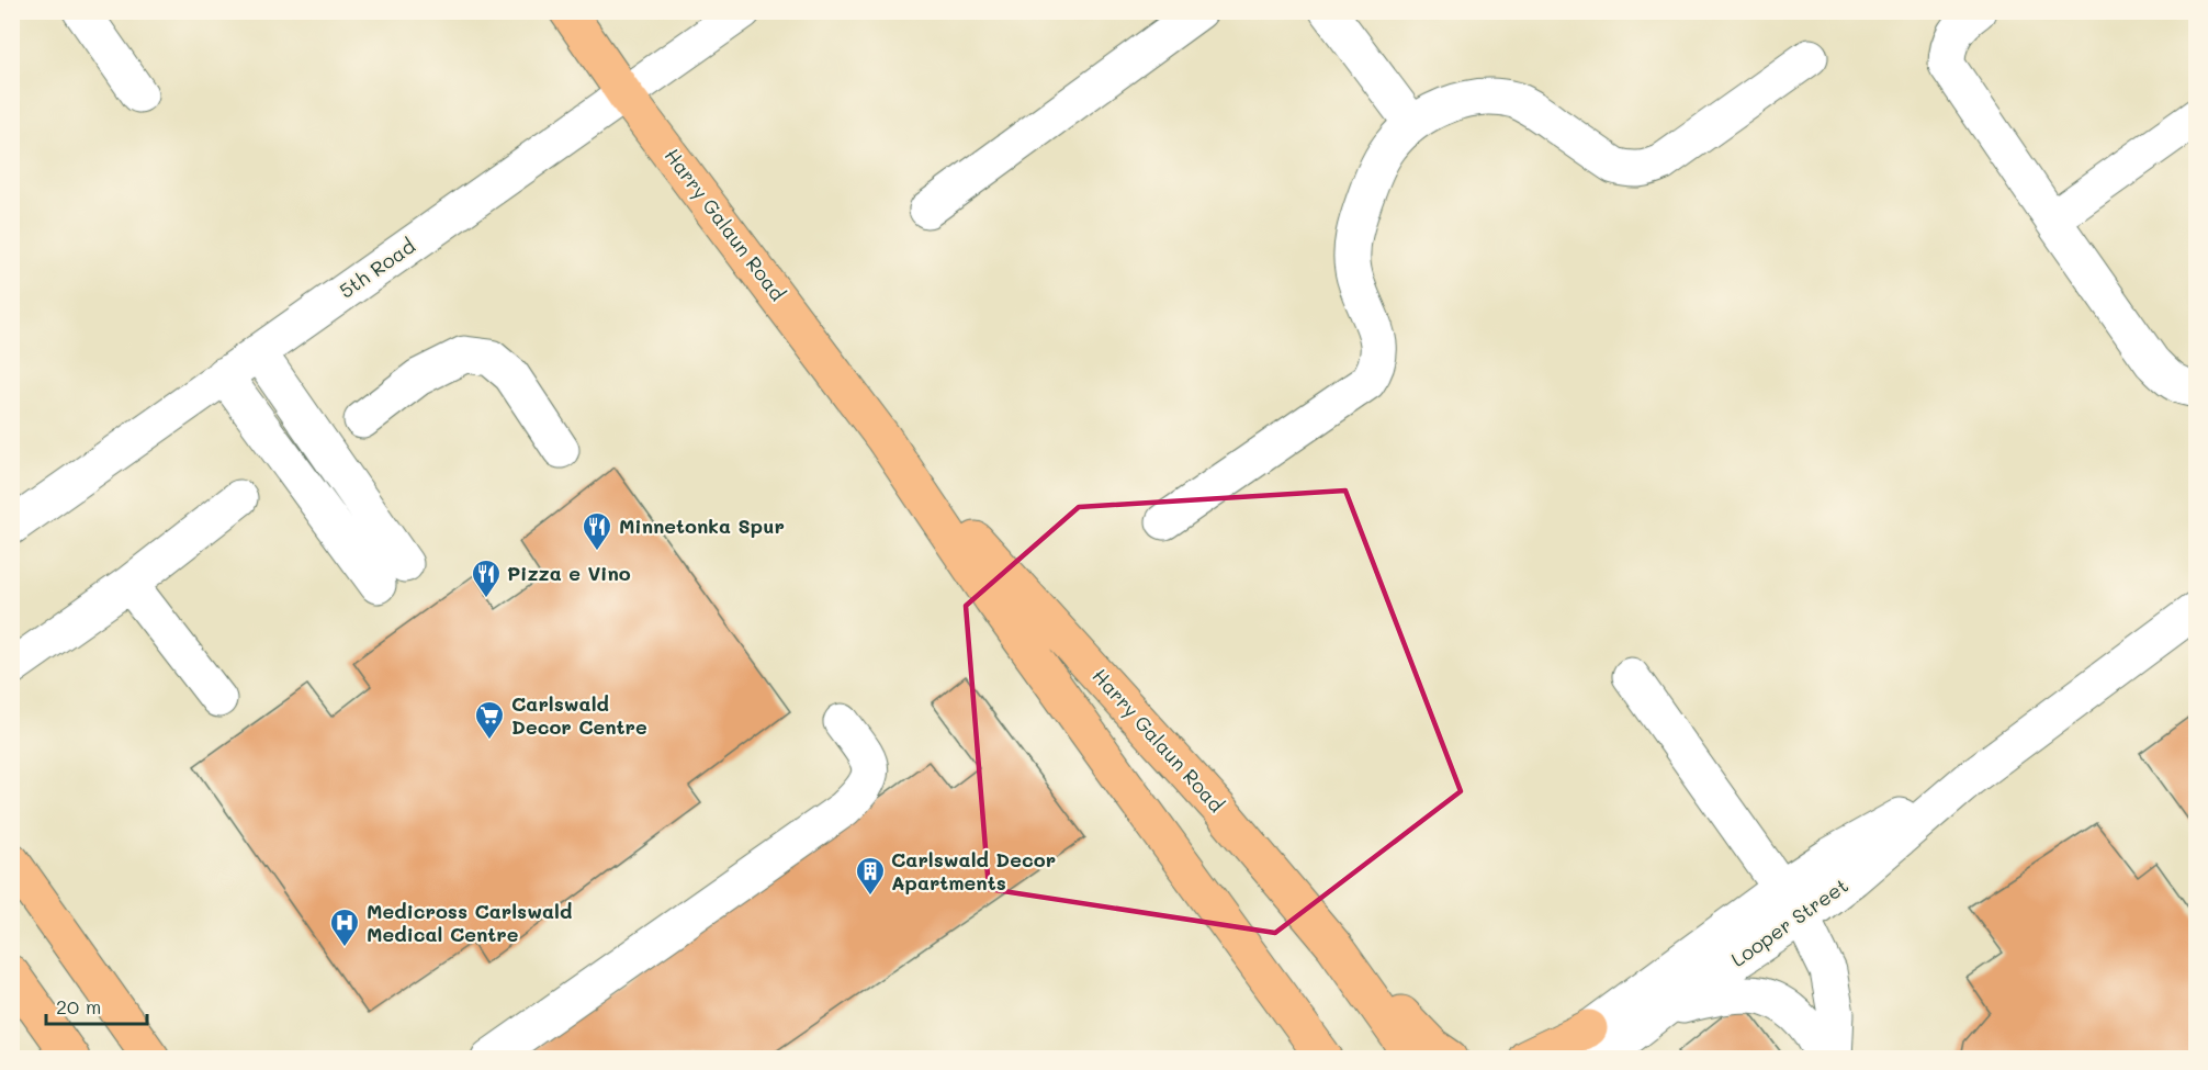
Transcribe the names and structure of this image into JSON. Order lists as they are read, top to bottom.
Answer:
{
  "streets": {
    "main road": ["Harry Galaun Road"],
    "street": ["5th Road", "Looper Street"]
  },
  "crossings": [
    ["Harry Galaun Road", "5th Road"]
  ],
  "places": {
    "restaurant": ["Minnetonka Spur", "Pizza e Vino"],
    "supermarket": ["Carlswald Decor Centre"],
    "building": ["Carlswald Decor Apartments"],
    "hospital": ["Medicross Carlswald Medical Centre"]
  },
  "scale_bar": "20 m"
}
